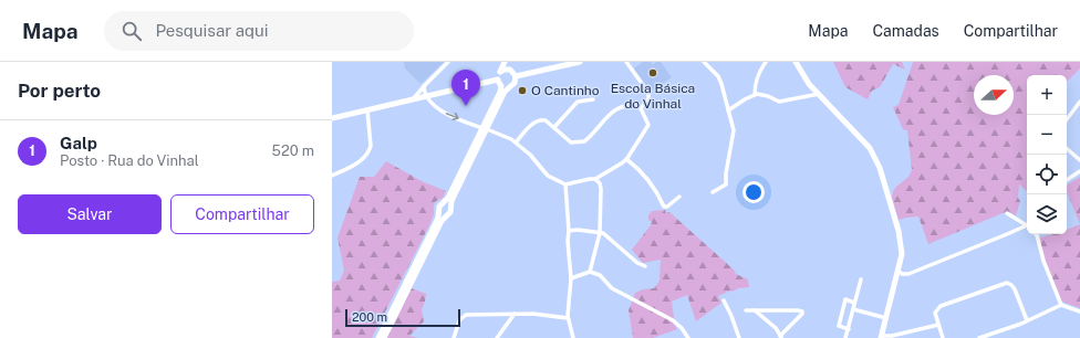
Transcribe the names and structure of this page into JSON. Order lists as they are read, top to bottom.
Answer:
{
  "places": ["Escola Básica do Vinhal", "O Cantinho"],
  "scale_bar": "200 m",
  "north": "right",
  "page": {
    "header": "Mapa",
    "search": "Pesquisar aqui",
    "nav": ["Mapa", "Camadas", "Compartilhar"],
    "heading": "Por perto",
    "pins": "1",
    "map_buttons": ["+", "−"],
    "list": [
      {
        "mark": "1",
        "name": "Galp",
        "note": "Posto · Rua do Vinhal",
        "value": "520 m"
      }
    ],
    "buttons": ["Salvar", "Compartilhar"],
    "scale": "200 m"
  }
}
